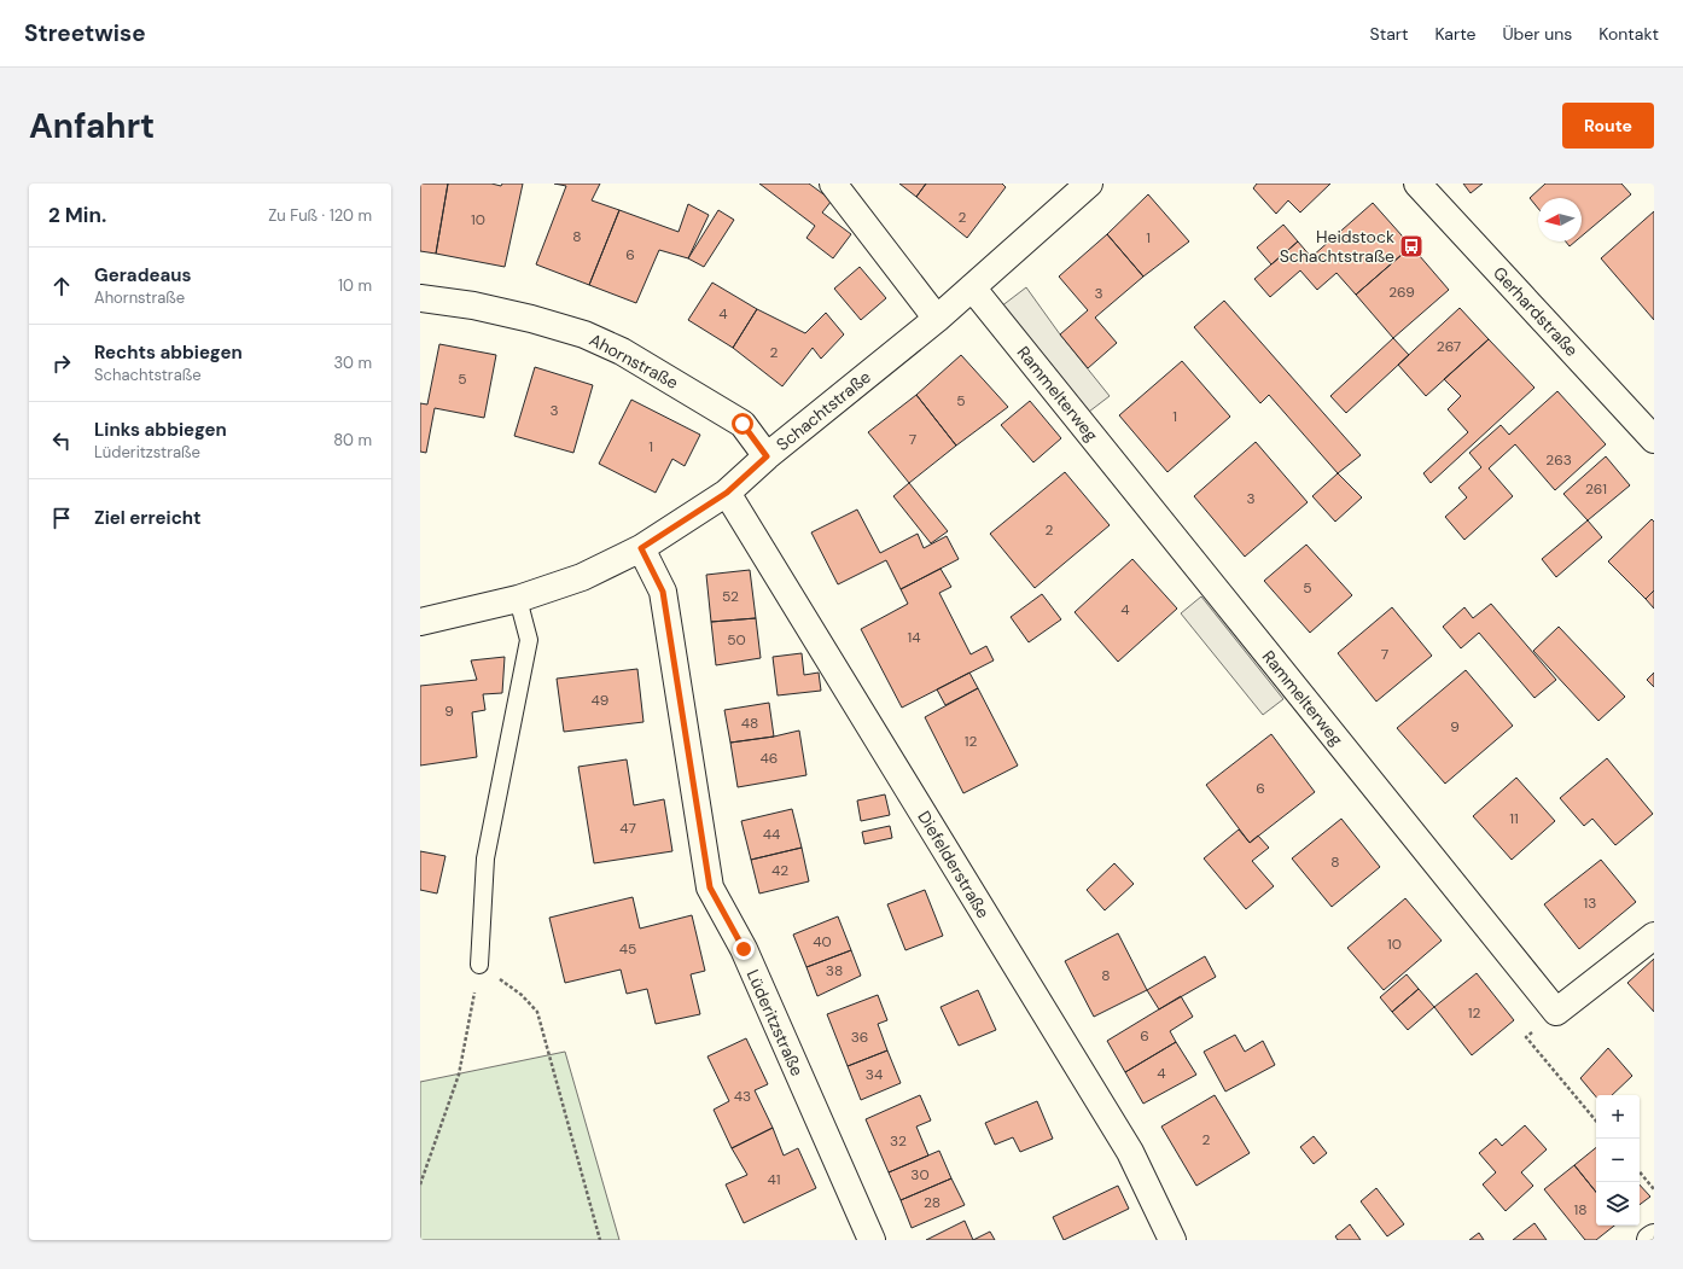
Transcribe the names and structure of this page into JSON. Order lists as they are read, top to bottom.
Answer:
{
  "streets": {
    "street": [
      "Gerhardstraße",
      "Ahornstraße",
      "Rammelterweg",
      "Schachtstraße",
      "Diefelderstraße",
      "Lüderitzstraße"
    ]
  },
  "crossings": [
    ["Ahornstraße", "Schachtstraße"],
    ["Rammelterweg", "Schachtstraße"],
    ["Schachtstraße", "Diefelderstraße"],
    ["Schachtstraße", "Lüderitzstraße"]
  ],
  "places": {
    "bus stop": ["Heidstock Schachtstraße"]
  },
  "house_numbers": [
    "2",
    "10",
    "8",
    "1",
    "6",
    "269",
    "3",
    "4",
    "267",
    "2",
    "5",
    "5",
    "3",
    "1",
    "7",
    "1",
    "263",
    "261",
    "3",
    "2",
    "5",
    "52",
    "4",
    "14",
    "50",
    "7",
    "49",
    "9",
    "48",
    "9",
    "12",
    "46",
    "6",
    "11",
    "47",
    "44",
    "8",
    "42",
    "13",
    "40",
    "10",
    "45",
    "38",
    "8",
    "12",
    "6",
    "36",
    "4",
    "34",
    "43",
    "2",
    "32",
    "30",
    "41",
    "28",
    "18"
  ],
  "north": "left",
  "page": {
    "header": "Streetwise",
    "nav": [
      "Start",
      "Karte",
      "Über uns",
      "Kontakt"
    ],
    "buttons": "Route",
    "title": "Anfahrt",
    "heading": ["2 Min.", "Zu Fuß · 120 m"],
    "list": [
      ["Geradeaus", "Ahornstraße", "10 m"],
      ["Rechts abbiegen", "Schachtstraße", "30 m"],
      ["Links abbiegen", "Lüderitzstraße", "80 m"],
      "Ziel erreicht"
    ],
    "map_buttons": ["+", "−"]
  }
}
